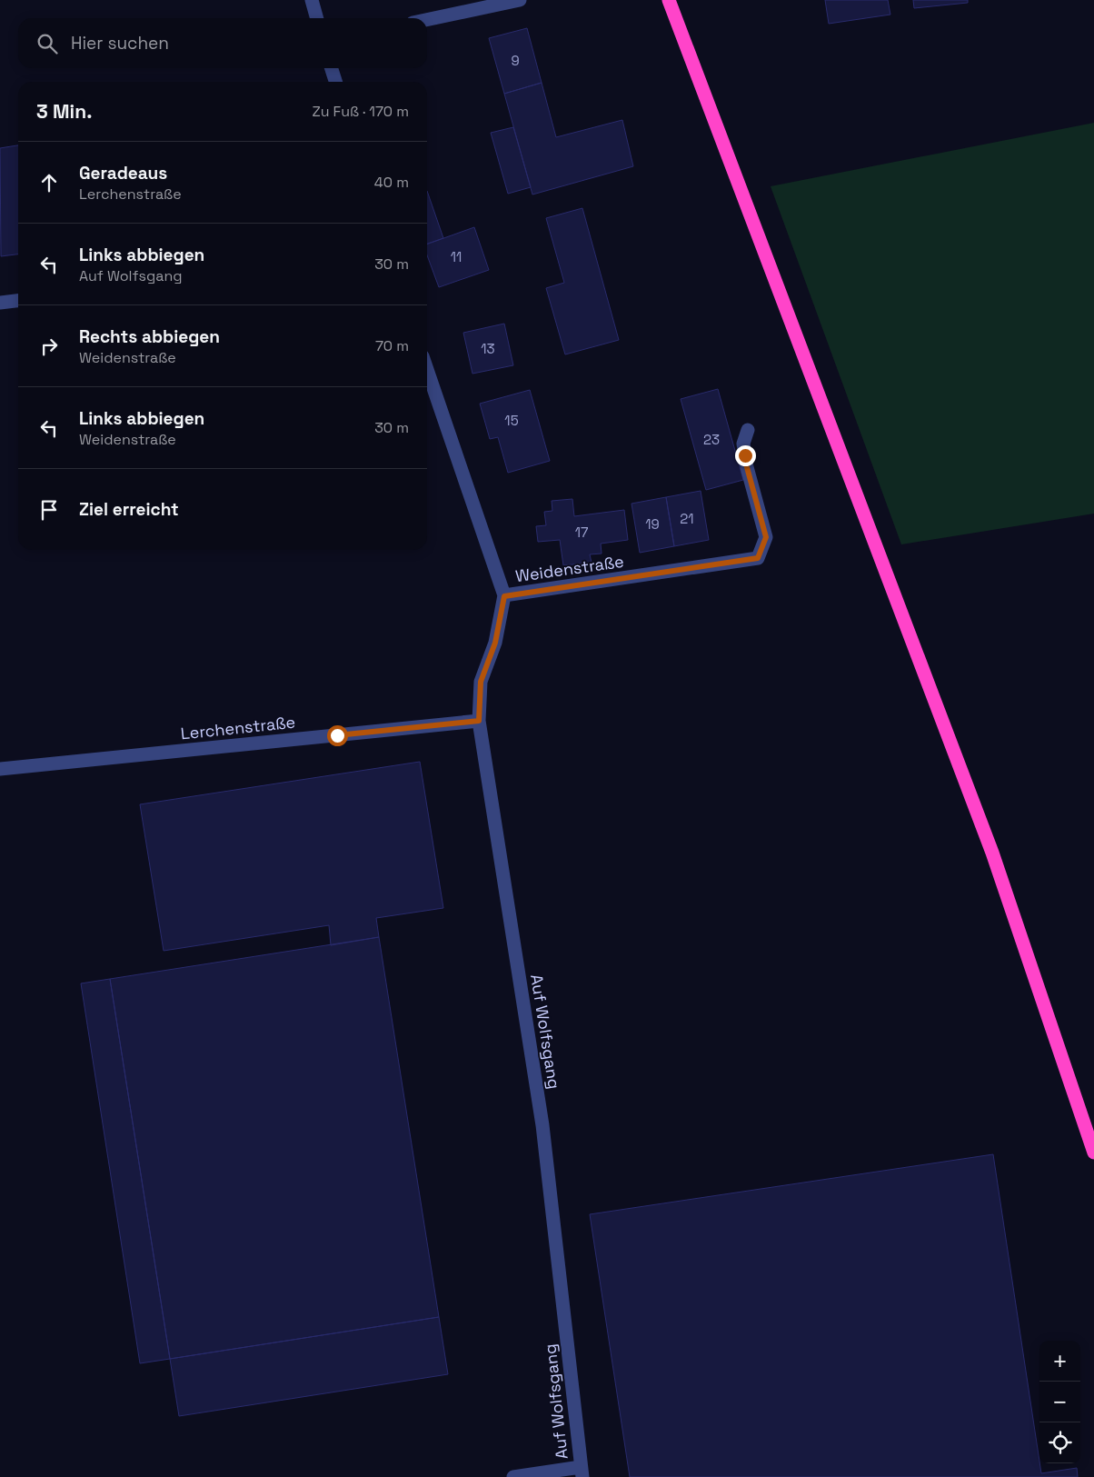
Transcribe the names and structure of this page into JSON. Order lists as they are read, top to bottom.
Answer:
{
  "streets": {
    "street": ["Weidenstraße", "Lerchenstraße", "Auf Wolfsgang"]
  },
  "crossings": [
    ["Weidenstraße", "Auf Wolfsgang"],
    ["Lerchenstraße", "Auf Wolfsgang"]
  ],
  "house_numbers": [
    "9",
    "11",
    "13",
    "15",
    "23",
    "21",
    "19",
    "17"
  ],
  "page": {
    "search": "Hier suchen",
    "heading": ["3 Min.", "Zu Fuß · 170 m"],
    "list": [
      ["Geradeaus", "Lerchenstraße", "40 m"],
      ["Links abbiegen", "Auf Wolfsgang", "30 m"],
      ["Rechts abbiegen", "Weidenstraße", "70 m"],
      ["Links abbiegen", "Weidenstraße", "30 m"],
      "Ziel erreicht"
    ],
    "map_buttons": ["+", "−"]
  }
}
